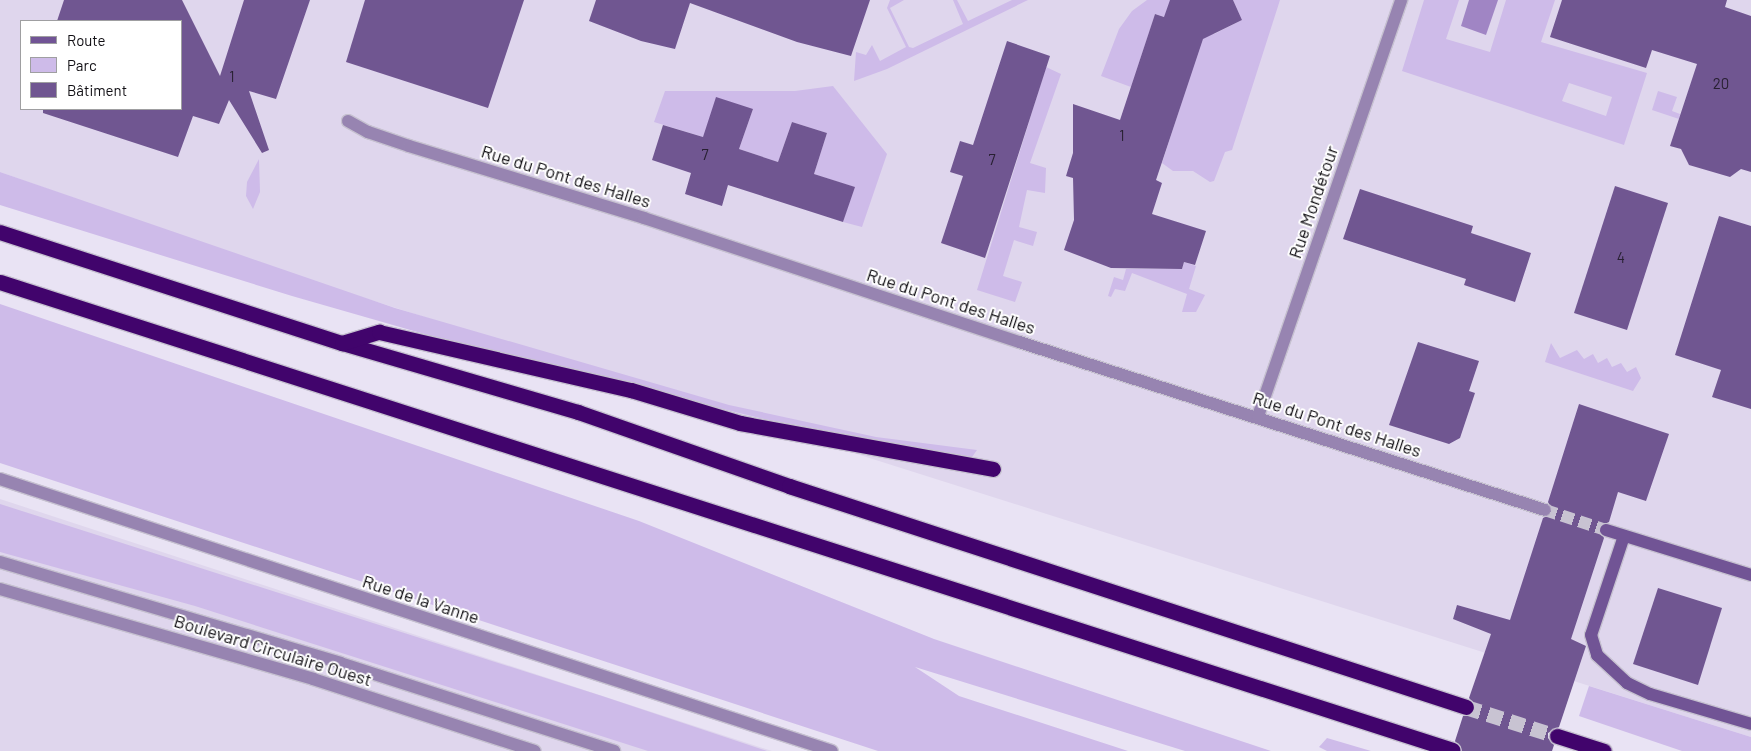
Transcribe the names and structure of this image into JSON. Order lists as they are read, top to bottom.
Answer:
{
  "streets": {
    "street": [
      "Rue du Pont des Halles",
      "Rue Mondétour",
      "Rue de la Vanne",
      "Boulevard Circulaire Ouest"
    ]
  },
  "crossings": [
    ["Rue du Pont des Halles", "Rue Mondétour"]
  ],
  "house_numbers": [
    "1",
    "20",
    "1",
    "7",
    "7",
    "4"
  ],
  "legend": ["Route", "Parc", "Bâtiment"]
}
